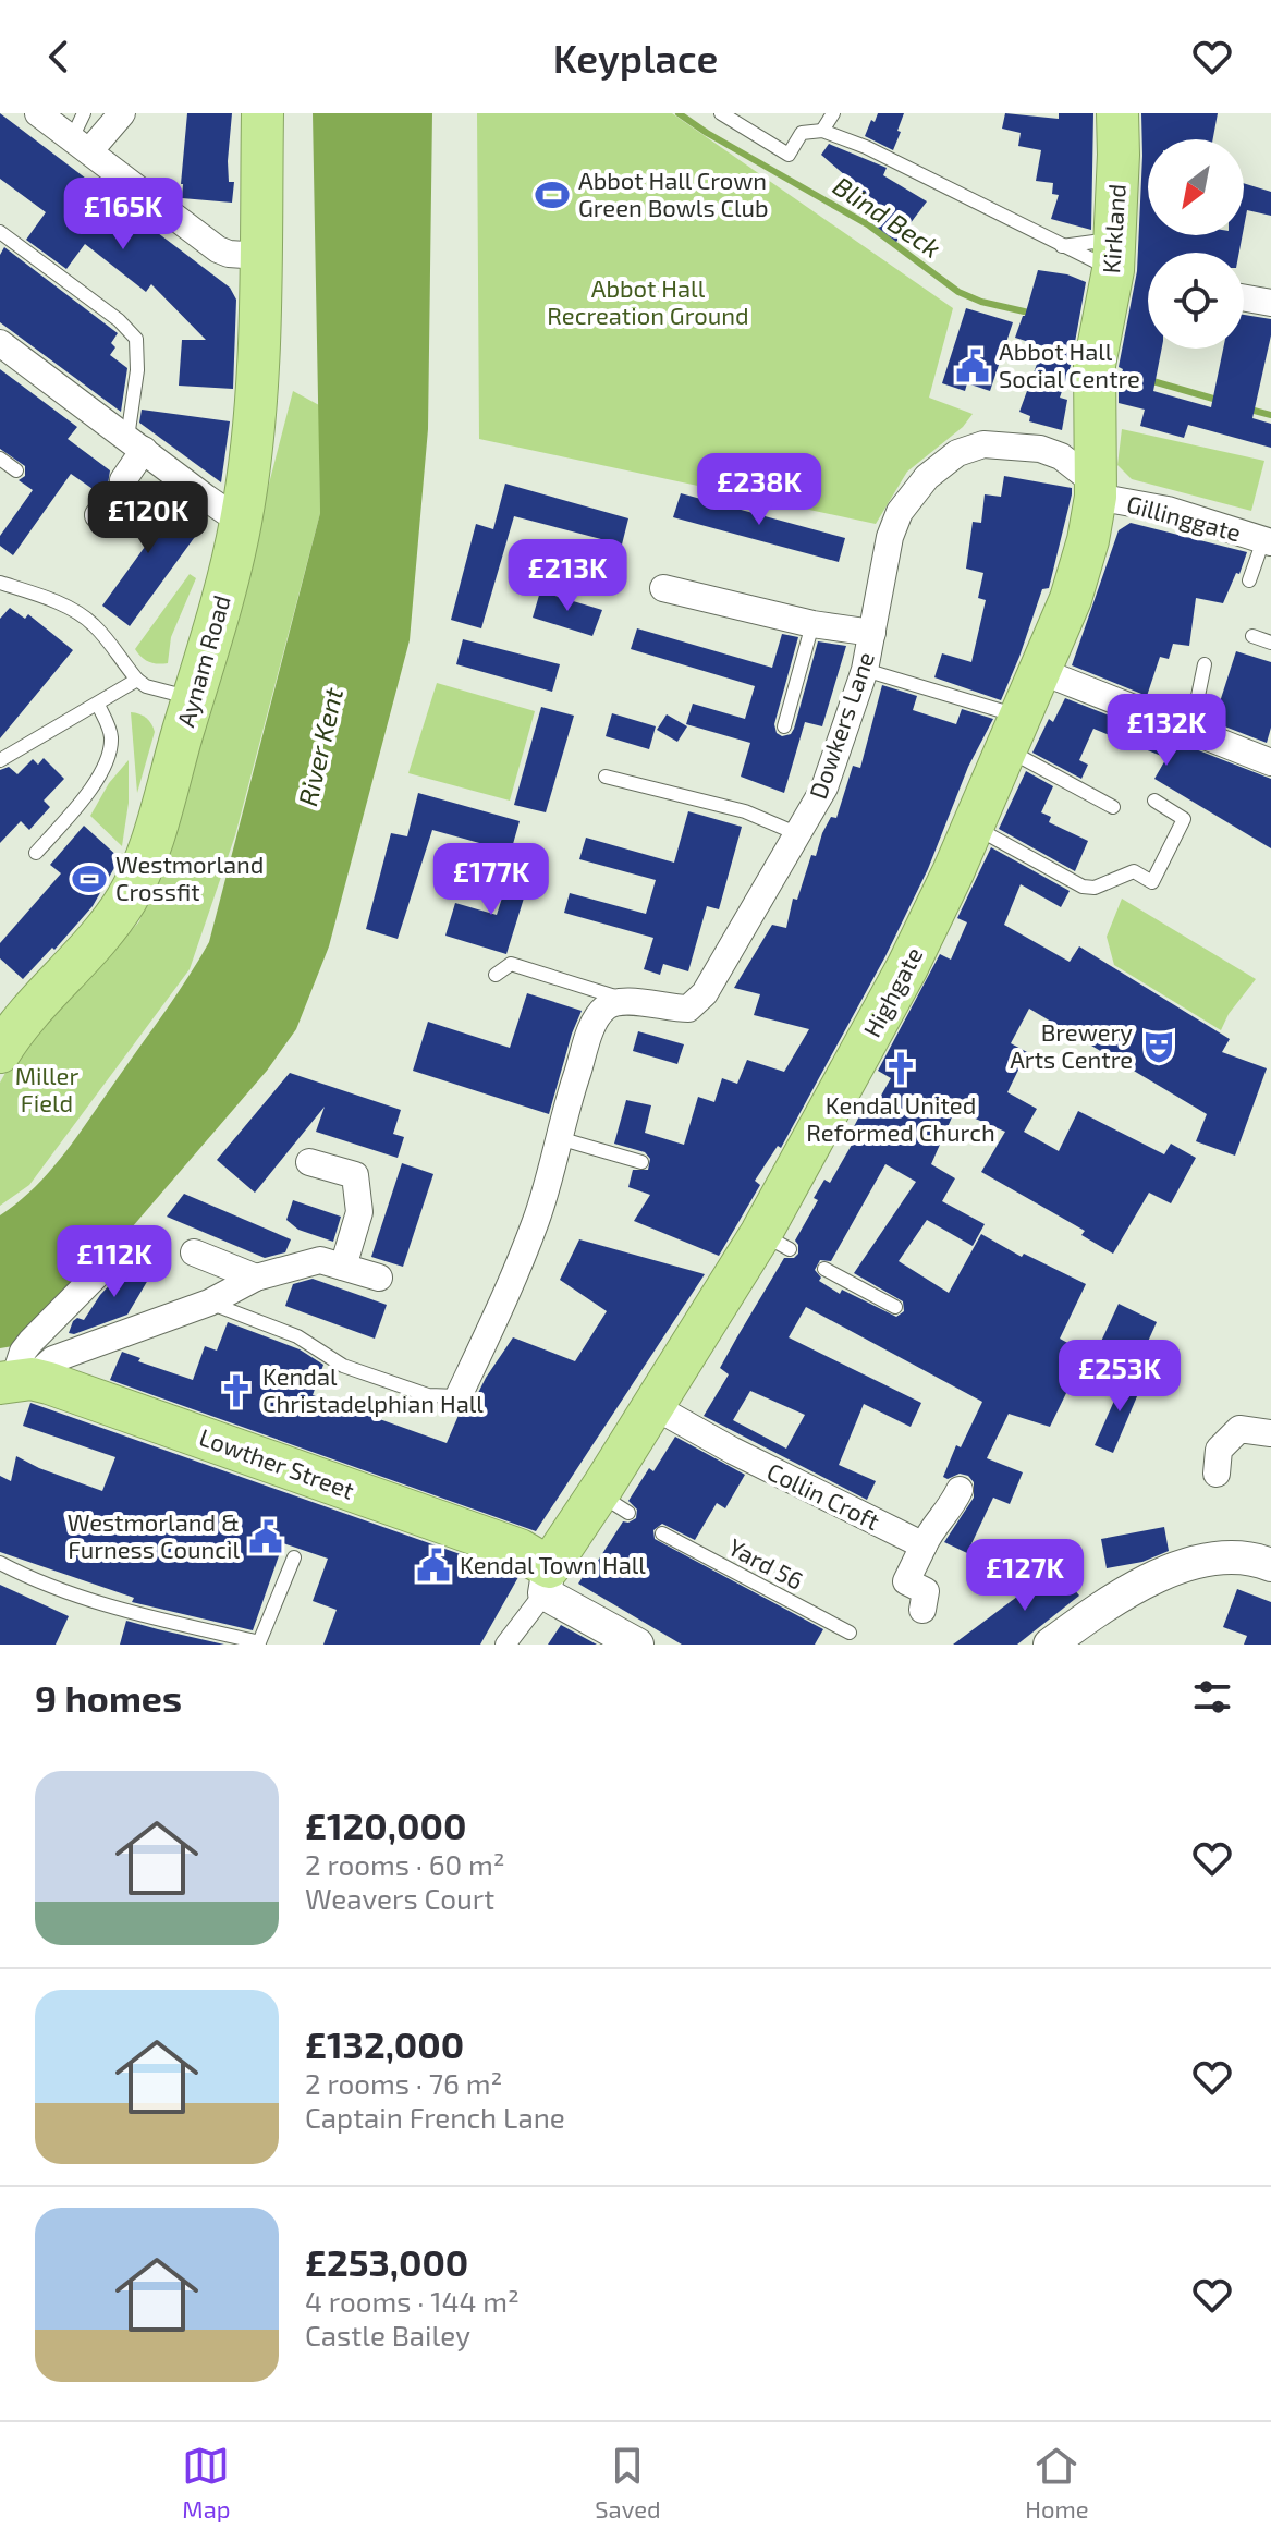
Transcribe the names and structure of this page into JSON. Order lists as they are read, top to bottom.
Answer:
{
  "streets": {
    "highway": [
      "Kirkland",
      "Aynam Road",
      "Highgate",
      "Lowther Street"
    ],
    "street": ["Gillinggate", "Dowkers Lane", "Collin Croft"],
    "lane": ["Yard 56"]
  },
  "crossings": [
    ["Kirkland", "Highgate"],
    ["Gillinggate", "Dowkers Lane"],
    ["Gillinggate", "Highgate"],
    ["Dowkers Lane", "Highgate"],
    ["Highgate", "Lowther Street"],
    ["Highgate", "Collin Croft"]
  ],
  "water": ["Blind Beck", "River Kent"],
  "parks": ["Abbot Hall Recreation Ground", "Miller Field"],
  "places": {
    "sports": ["Abbot Hall Crown Green Bowls Club", "Westmorland Crossfit"],
    "public building": ["Abbot Hall Social Centre", "Westmorland & Furness Council", "Kendal Town Hall"],
    "theatre": ["Brewery Arts Centre"],
    "church": ["Kendal United Reformed Church", "Kendal Christadelphian Hall"]
  },
  "north": "bottom left",
  "page": {
    "header": "Keyplace",
    "price": [
      "£165K",
      "£238K",
      "£120K",
      "£213K",
      "£132K",
      "£177K",
      "£112K",
      "£253K",
      "£127K"
    ],
    "heading": "9 homes",
    "list": [
      {
        "name": "£120,000",
        "note": "2 rooms · 60 m² · Weavers Court"
      },
      {
        "name": "£132,000",
        "note": "2 rooms · 76 m² · Captain French Lane"
      },
      {
        "name": "£253,000",
        "note": "4 rooms · 144 m² · Castle Bailey"
      }
    ],
    "tabs": ["Map", "Saved", "Home"]
  }
}
